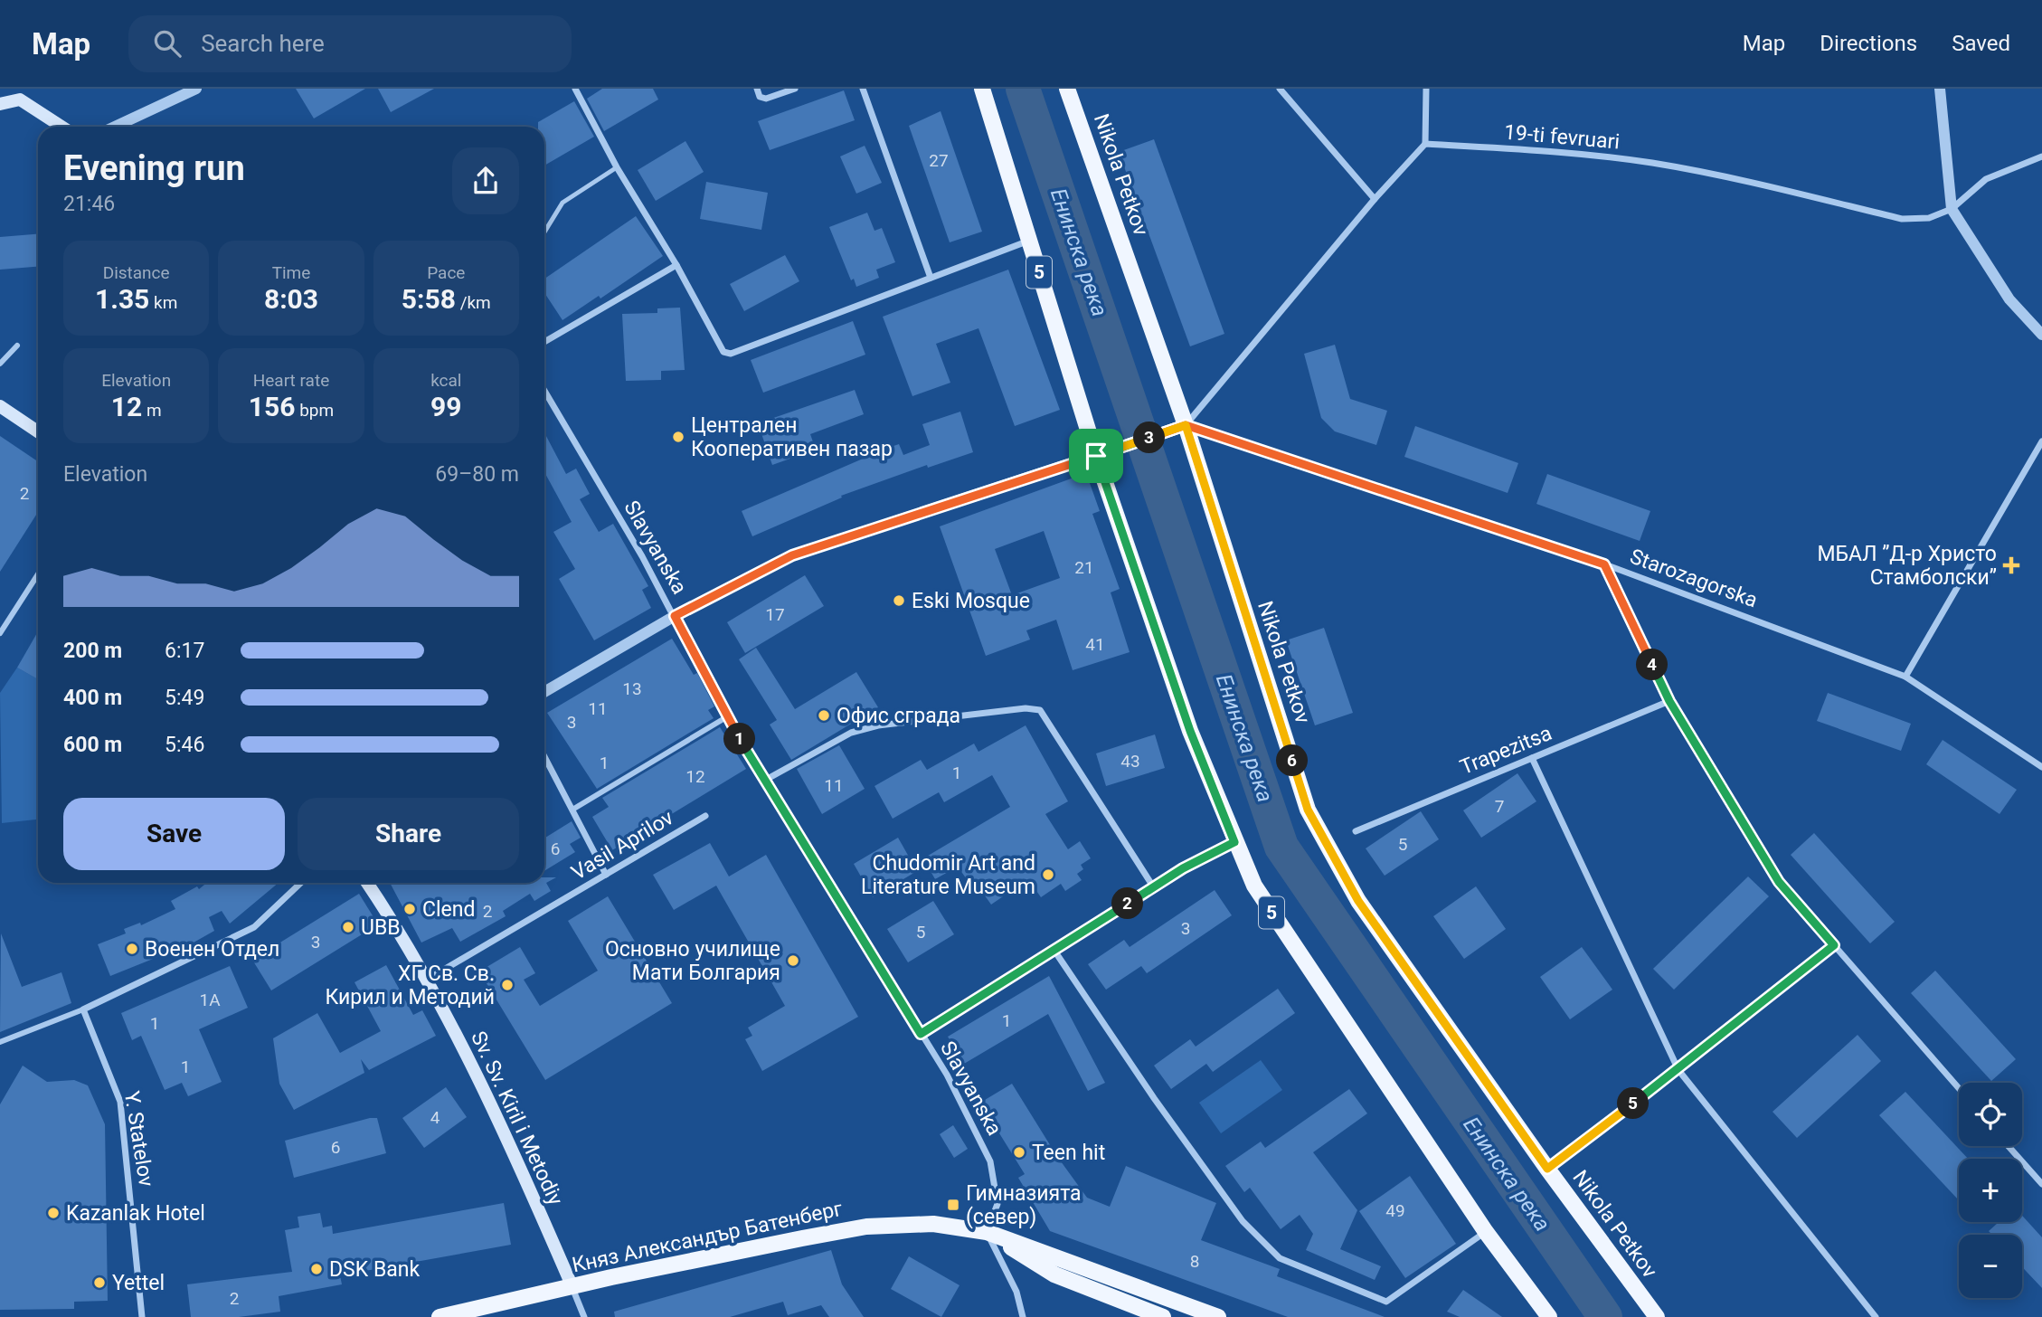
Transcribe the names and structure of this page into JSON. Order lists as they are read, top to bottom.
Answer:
{
  "streets": {
    "main road": [
      "Nikola Petkov",
      "5",
      "Sv. Sv. Kiril i Metodiy",
      "Княз Александър Батенберг"
    ],
    "street": [
      "19-ti fevruari",
      "Slavyanska",
      "Starozagorska",
      "Trapezitsa",
      "Vasil Aprilov",
      "Y. Statelov"
    ]
  },
  "crossings": [
    ["Nikola Petkov", "Starozagorska"],
    ["Slavyanska", "Княз Александър Батенберг"],
    ["Vasil Aprilov", "Sv. Sv. Kiril i Metodiy"],
    ["Sv. Sv. Kiril i Metodiy", "Княз Александър Батенберг"]
  ],
  "water": ["Енинска река"],
  "places": {
    "other": [
      "Централен Кооперативен пазар",
      "Eski Mosque",
      "Офис сграда",
      "Chudomir Art and Literature Museum",
      "Clend",
      "UBB",
      "Военен Отдел",
      "Основно училище Мати Болгария",
      "ХГ Св. Св. Кирил и Методий",
      "Teen hit",
      "Kazanlak Hotel",
      "DSK Bank",
      "Yettel"
    ],
    "health": ["МБАЛ ”Д-р Христо Стамболски”"],
    "transit": ["Гимназията (север)"]
  },
  "house_numbers": [
    "27",
    "2",
    "21",
    "17",
    "41",
    "13",
    "11",
    "3",
    "43",
    "1",
    "1",
    "12",
    "11",
    "7",
    "5",
    "6",
    "2",
    "3",
    "5",
    "3",
    "1А",
    "1",
    "1",
    "1",
    "4",
    "6",
    "49",
    "8",
    "2"
  ],
  "page": {
    "header": "Map",
    "search": "Search here",
    "nav": ["Map", "Directions", "Saved"],
    "heading": ["Evening run", "21:46"],
    "stats": [
      ["Distance", "1.35 km"],
      ["Time", "8:03"],
      ["Pace", "5:58 /km"],
      ["Elevation", "12 m"],
      ["Heart rate", "156 bpm"],
      ["kcal", "99"]
    ],
    "pins": [
      "3",
      "4",
      "1",
      "6",
      "2",
      "5"
    ],
    "chart": ["Elevation", "69–80 m"],
    "list": [
      {
        "name": "200 m",
        "note": "6:17"
      },
      {
        "name": "400 m",
        "note": "5:49"
      },
      {
        "name": "600 m",
        "note": "5:46"
      }
    ],
    "buttons": ["Save", "Share"],
    "map_buttons": ["+", "−"]
  }
}
